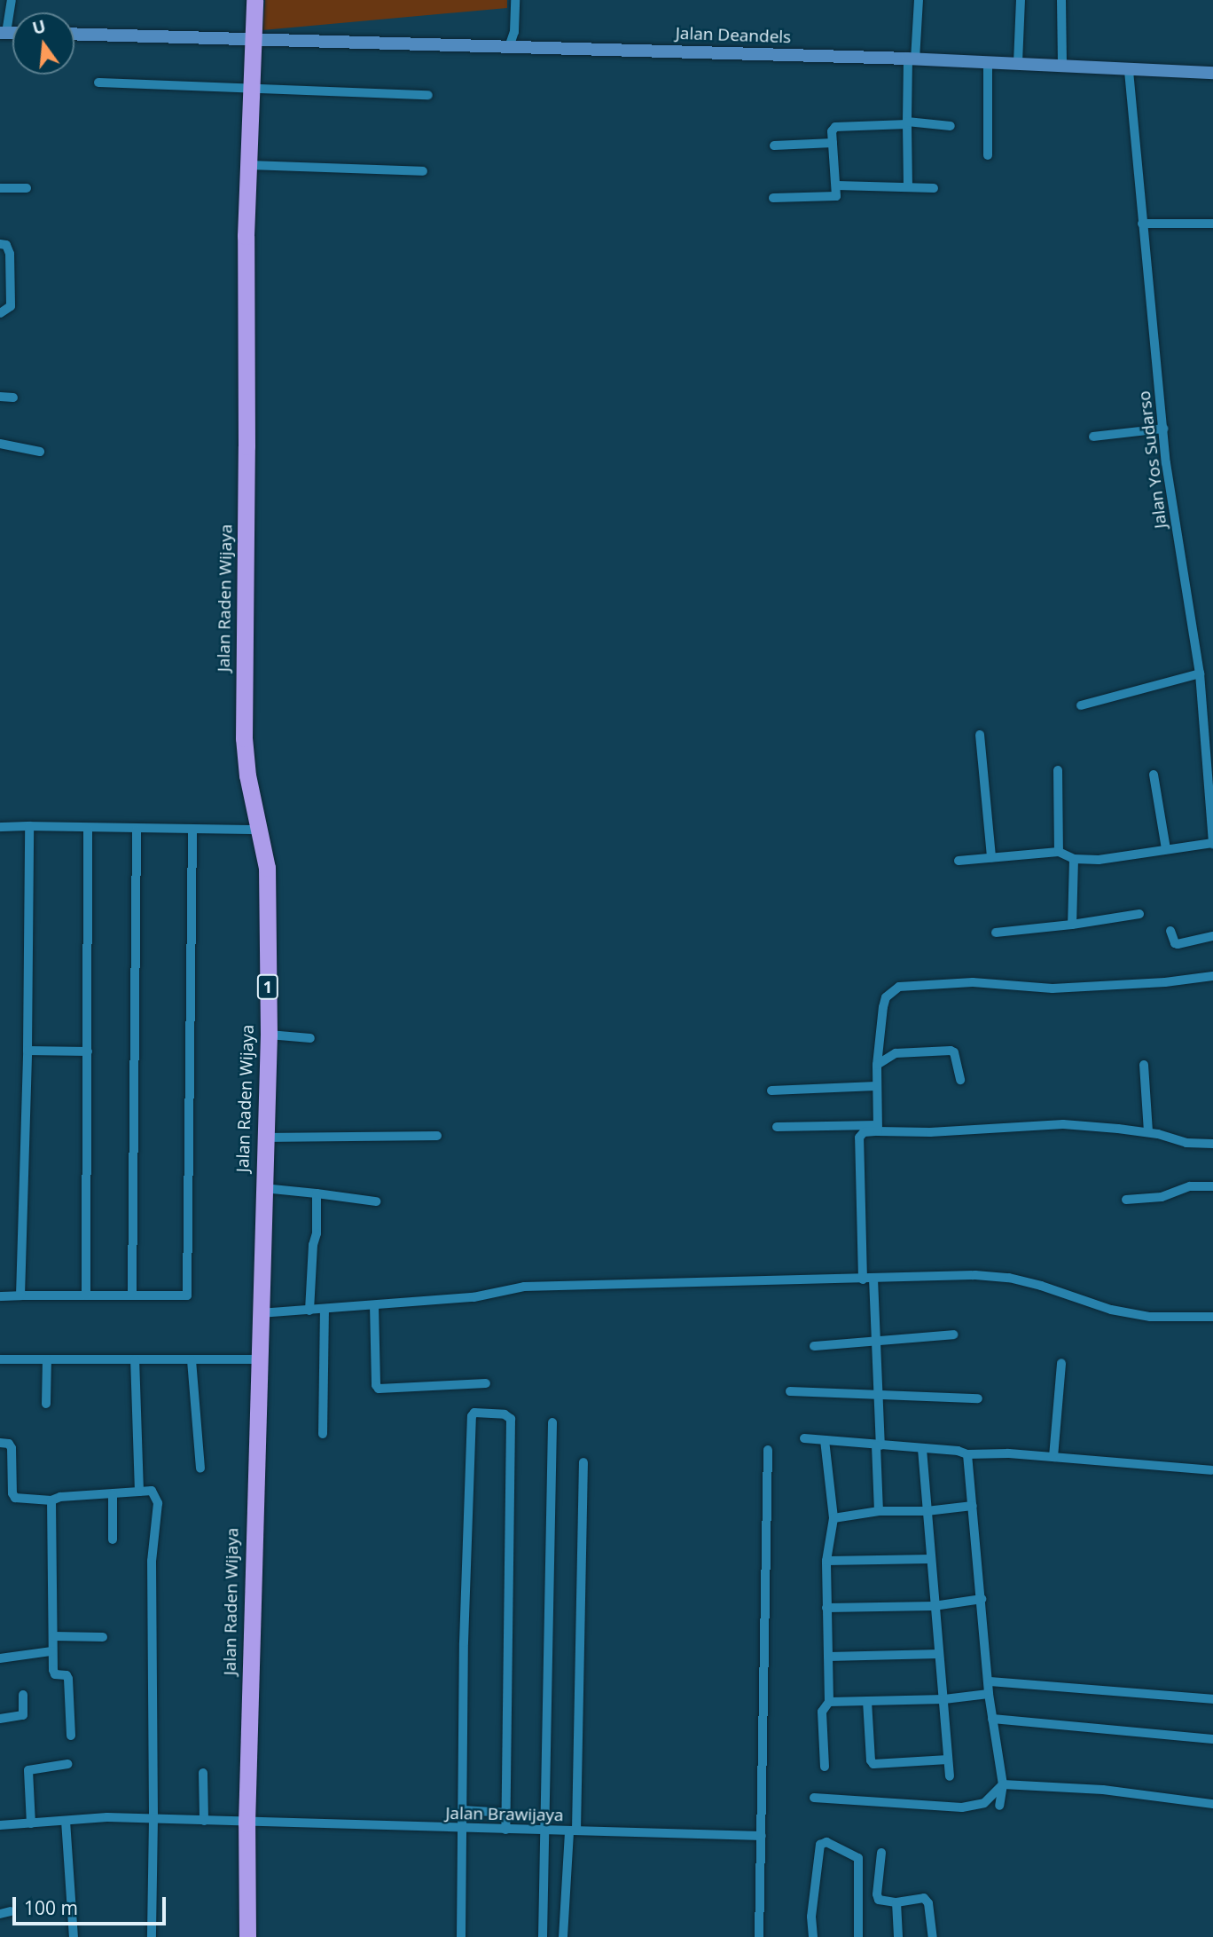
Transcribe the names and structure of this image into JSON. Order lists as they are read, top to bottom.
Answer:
{
  "streets": {
    "highway": ["Jalan Raden Wijaya", "1"],
    "street": ["Jalan Deandels", "Jalan Yos Sudarso", "Jalan Brawijaya"]
  },
  "crossings": [
    ["Jalan Deandels", "Jalan Yos Sudarso"],
    ["Jalan Deandels", "Jalan Raden Wijaya"],
    ["Jalan Deandels", "1"],
    ["Jalan Raden Wijaya", "1"],
    ["Jalan Raden Wijaya", "Jalan Brawijaya"]
  ],
  "scale_bar": "100 m",
  "north": "top"
}
